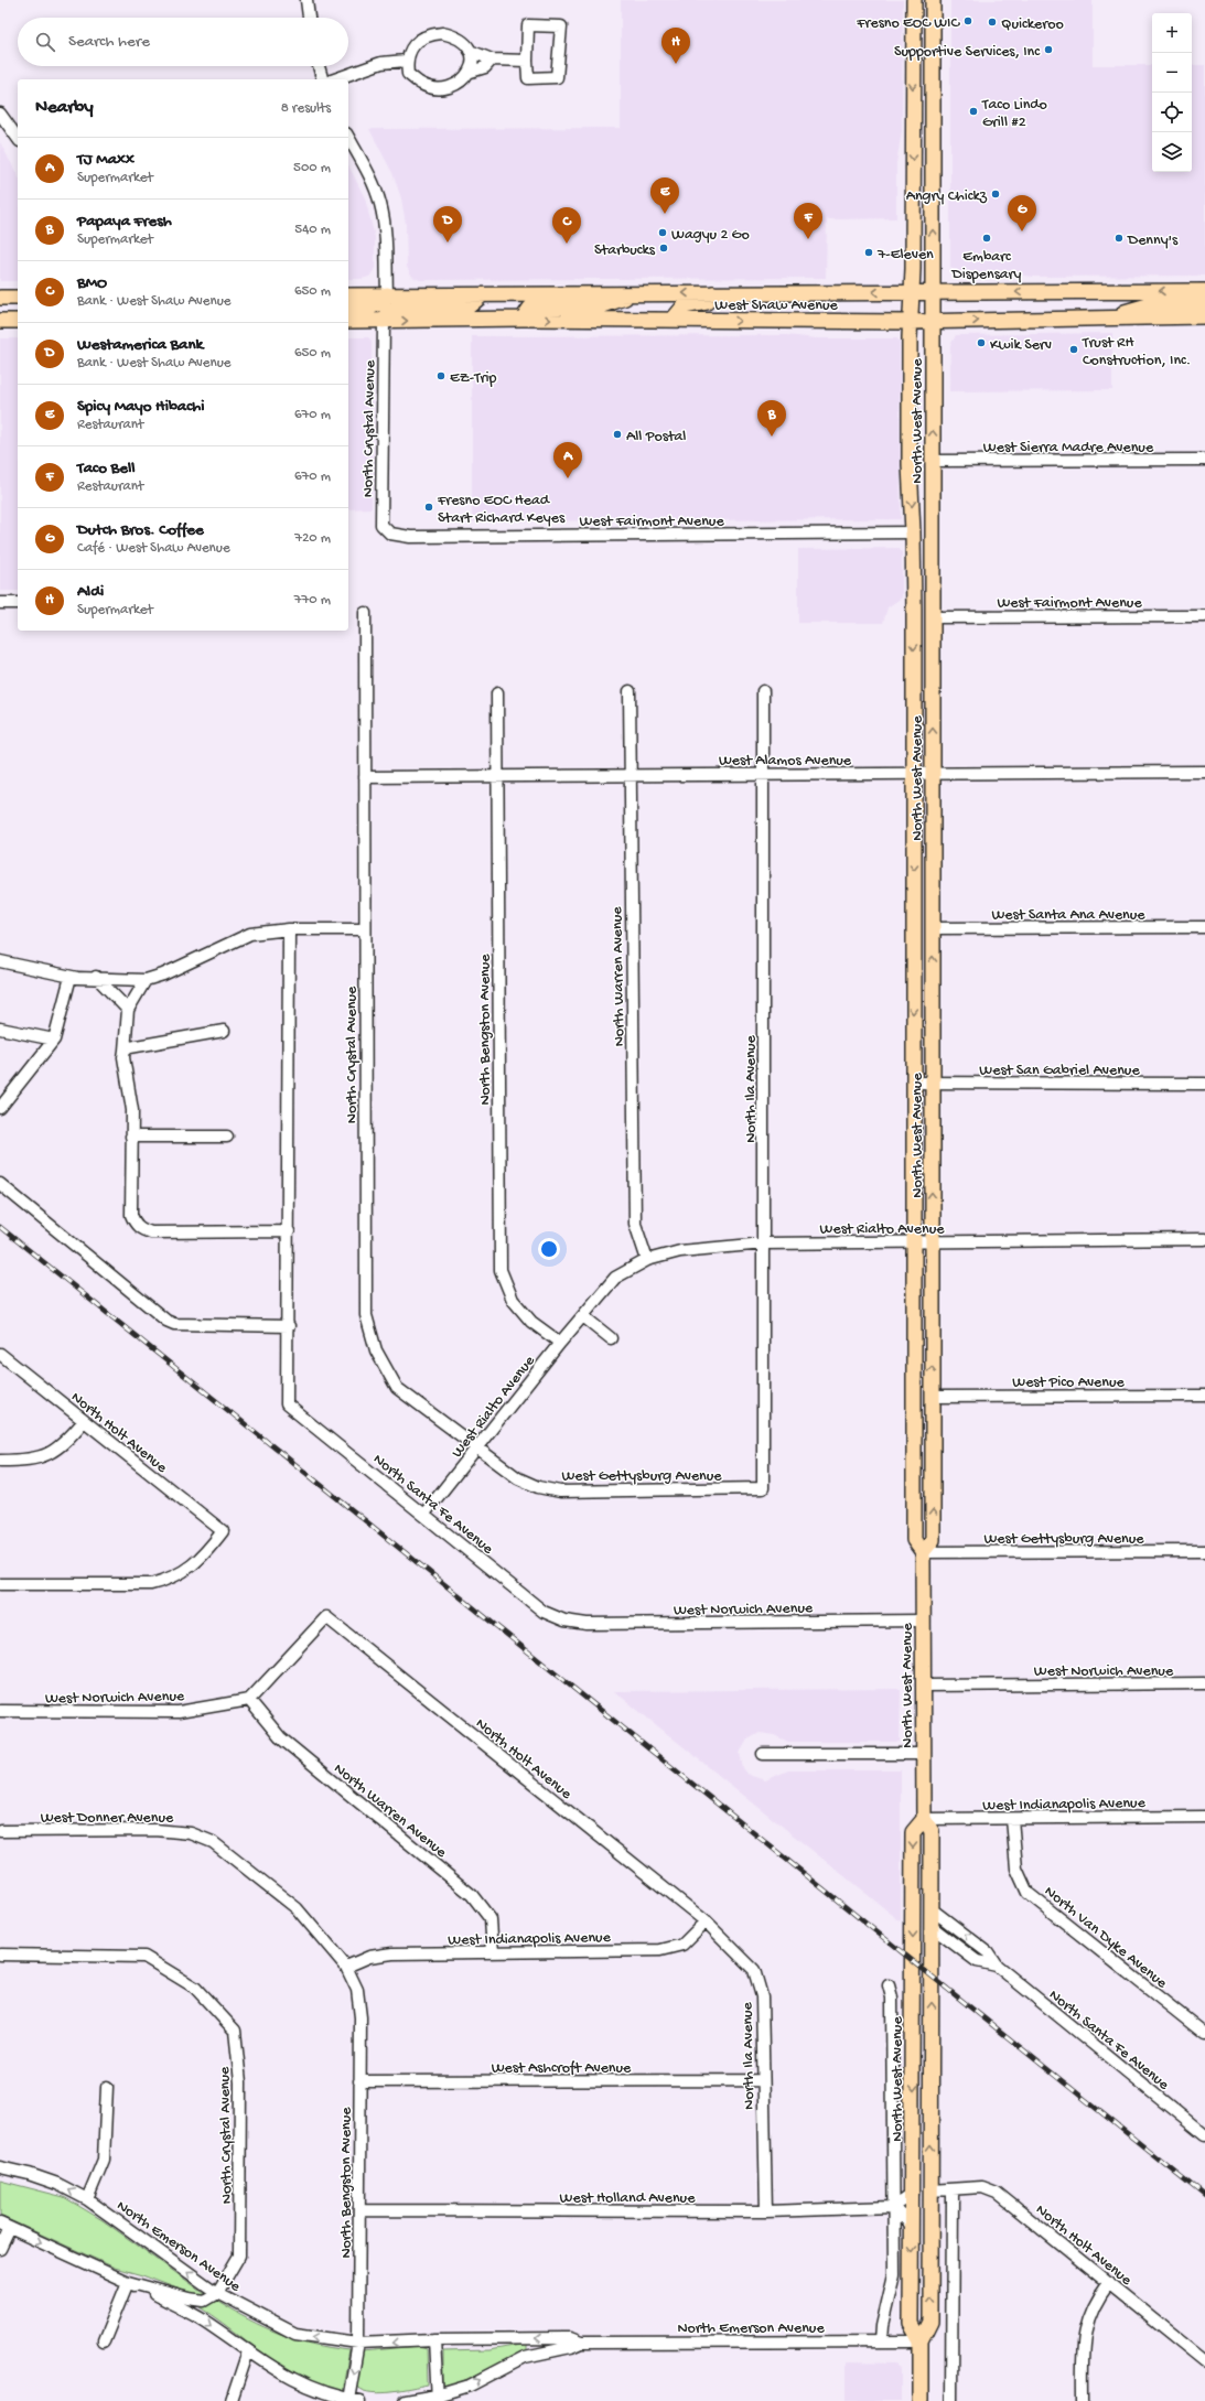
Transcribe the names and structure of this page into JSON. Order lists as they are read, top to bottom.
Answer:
{
  "streets": {
    "main road": ["West Shaw Avenue", "North West Avenue"],
    "street": [
      "North Crystal Avenue",
      "West Sierra Madre Avenue",
      "West Fairmont Avenue",
      "West Alamos Avenue",
      "West Santa Ana Avenue",
      "North Warren Avenue",
      "North Bengston Avenue",
      "West San Gabriel Avenue",
      "North Ila Avenue",
      "West Rialto Avenue",
      "West Pico Avenue",
      "North Holt Avenue",
      "West Gettysburg Avenue",
      "North Santa Fe Avenue",
      "West Norwich Avenue",
      "West Indianapolis Avenue",
      "West Donner Avenue",
      "North Van Dyke Avenue",
      "West Ashcroft Avenue",
      "West Holland Avenue",
      "North Emerson Avenue"
    ]
  },
  "crossings": [
    ["West Shaw Avenue", "North West Avenue"],
    ["West Shaw Avenue", "North Crystal Avenue"],
    ["North West Avenue", "West Sierra Madre Avenue"],
    ["North West Avenue", "West Fairmont Avenue"],
    ["North West Avenue", "West Alamos Avenue"],
    ["North West Avenue", "West Santa Ana Avenue"],
    ["North West Avenue", "West San Gabriel Avenue"],
    ["North West Avenue", "West Rialto Avenue"],
    ["North West Avenue", "West Pico Avenue"],
    ["North West Avenue", "North Holt Avenue"],
    ["North West Avenue", "West Gettysburg Avenue"],
    ["North West Avenue", "North Santa Fe Avenue"],
    ["North West Avenue", "West Norwich Avenue"],
    ["North West Avenue", "West Indianapolis Avenue"],
    ["North West Avenue", "North Emerson Avenue"],
    ["North Crystal Avenue", "West Fairmont Avenue"],
    ["North Crystal Avenue", "West Alamos Avenue"],
    ["North Crystal Avenue", "West Rialto Avenue"],
    ["North Crystal Avenue", "West Gettysburg Avenue"],
    ["North Crystal Avenue", "North Emerson Avenue"],
    ["West Alamos Avenue", "North Warren Avenue"],
    ["West Alamos Avenue", "North Bengston Avenue"],
    ["West Alamos Avenue", "North Ila Avenue"],
    ["North Warren Avenue", "West Rialto Avenue"],
    ["North Warren Avenue", "North Holt Avenue"],
    ["North Warren Avenue", "West Norwich Avenue"],
    ["North Warren Avenue", "West Indianapolis Avenue"],
    ["North Bengston Avenue", "West Rialto Avenue"],
    ["North Bengston Avenue", "West Indianapolis Avenue"],
    ["North Bengston Avenue", "West Donner Avenue"],
    ["North Bengston Avenue", "West Ashcroft Avenue"],
    ["North Bengston Avenue", "West Holland Avenue"],
    ["North Bengston Avenue", "North Emerson Avenue"],
    ["North Ila Avenue", "West Rialto Avenue"],
    ["North Ila Avenue", "North Holt Avenue"],
    ["North Ila Avenue", "West Gettysburg Avenue"],
    ["North Ila Avenue", "West Indianapolis Avenue"],
    ["North Ila Avenue", "West Ashcroft Avenue"],
    ["North Ila Avenue", "West Holland Avenue"],
    ["West Rialto Avenue", "West Gettysburg Avenue"],
    ["West Rialto Avenue", "North Santa Fe Avenue"],
    ["North Holt Avenue", "West Norwich Avenue"],
    ["North Holt Avenue", "West Indianapolis Avenue"],
    ["North Santa Fe Avenue", "West Norwich Avenue"],
    ["West Indianapolis Avenue", "West Donner Avenue"],
    ["West Indianapolis Avenue", "North Van Dyke Avenue"]
  ],
  "places": [
    "Fresno EOC WIC",
    "Quickeroo",
    "Supportive Services, Inc",
    "Taco Lindo Grill #2",
    "Angry Chickz",
    "Wagyu 2 Go",
    "Embarc Dispensary",
    "Denny's",
    "Starbucks",
    "7-Eleven",
    "Kwik Serv",
    "Trust RH Construction, Inc.",
    "EZ-Trip",
    "All Postal",
    "Fresno EOC Head Start Richard Keyes"
  ],
  "page": {
    "map_buttons": ["+", "−"],
    "search": "Search here",
    "pins": [
      "H",
      "E",
      "G",
      "F",
      "D",
      "C",
      "B",
      "A"
    ],
    "heading": ["Nearby", "8 results"],
    "list": [
      {
        "mark": "A",
        "name": "TJ Maxx",
        "note": "Supermarket",
        "value": "500 m"
      },
      {
        "mark": "B",
        "name": "Papaya Fresh",
        "note": "Supermarket",
        "value": "540 m"
      },
      {
        "mark": "C",
        "name": "BMO",
        "note": "Bank · West Shaw Avenue",
        "value": "650 m"
      },
      {
        "mark": "D",
        "name": "Westamerica Bank",
        "note": "Bank · West Shaw Avenue",
        "value": "650 m"
      },
      {
        "mark": "E",
        "name": "Spicy Mayo Hibachi",
        "note": "Restaurant",
        "value": "670 m"
      },
      {
        "mark": "F",
        "name": "Taco Bell",
        "note": "Restaurant",
        "value": "670 m"
      },
      {
        "mark": "G",
        "name": "Dutch Bros. Coffee",
        "note": "Café · West Shaw Avenue",
        "value": "720 m"
      },
      {
        "mark": "H",
        "name": "Aldi",
        "note": "Supermarket",
        "value": "770 m"
      }
    ]
  }
}
